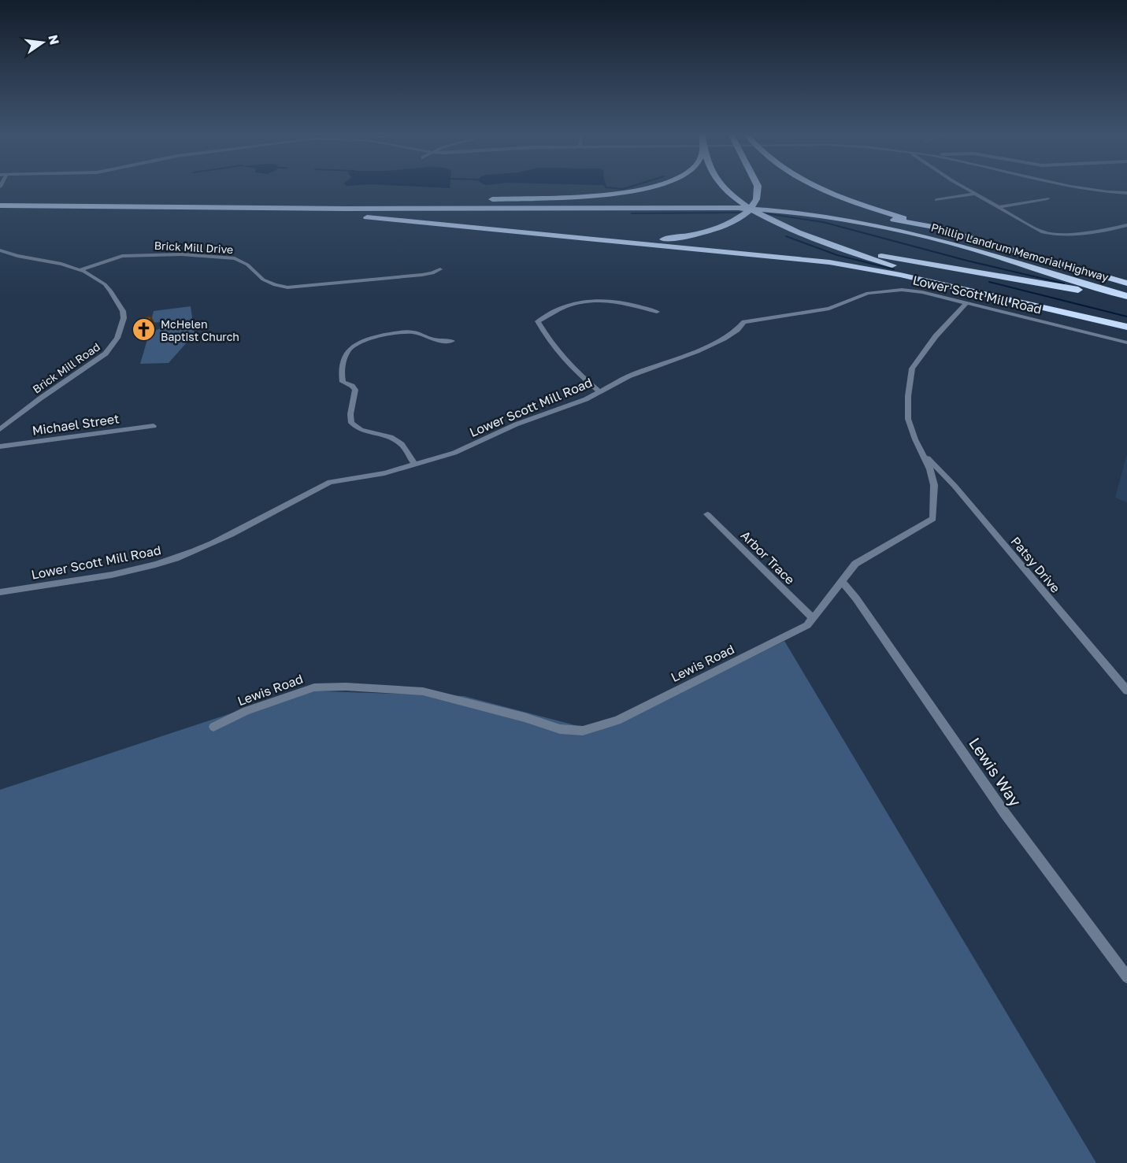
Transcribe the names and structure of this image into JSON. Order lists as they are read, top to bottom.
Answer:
{
  "streets": {
    "highway": ["Phillip Landrum Memorial Highway"],
    "street": [
      "Brick Mill Drive",
      "Lower Scott Mill Road",
      "Brick Mill Road",
      "Michael Street",
      "Arbor Trace",
      "Patsy Drive",
      "Lewis Road",
      "Lewis Way"
    ]
  },
  "crossings": [
    ["Brick Mill Drive", "Brick Mill Road"],
    ["Lower Scott Mill Road", "Lewis Road"],
    ["Arbor Trace", "Lewis Road"],
    ["Patsy Drive", "Lewis Road"],
    ["Lewis Road", "Lewis Way"]
  ],
  "places": {
    "church": ["McHelen Baptist Church"]
  },
  "north": "right"
}
